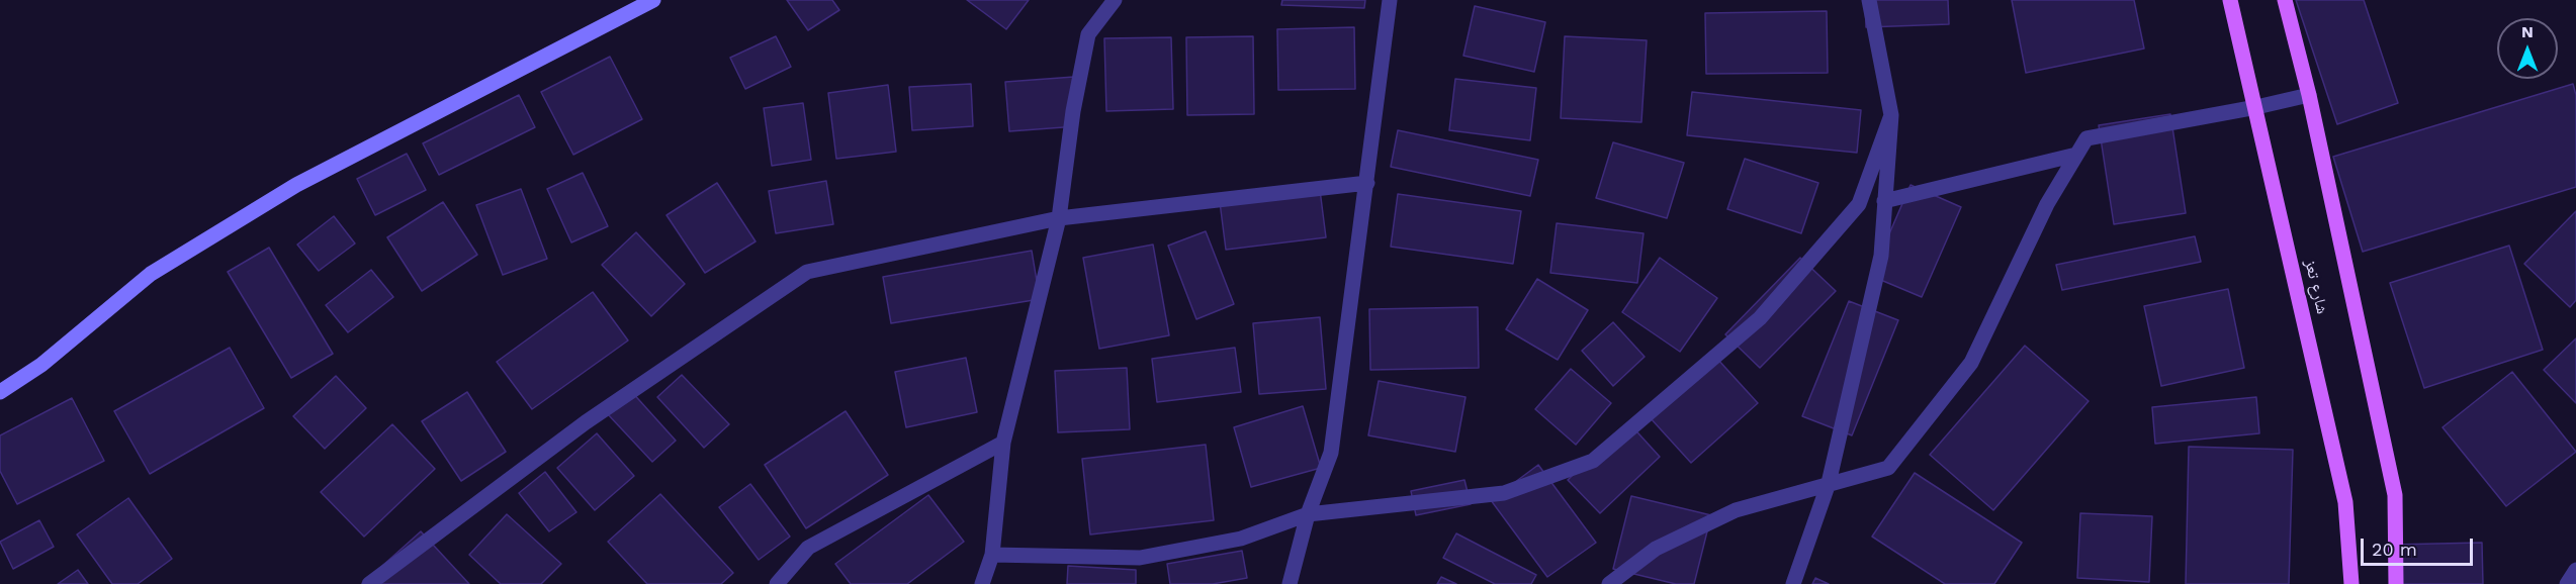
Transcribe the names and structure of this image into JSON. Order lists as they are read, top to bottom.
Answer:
{
  "streets": {
    "main road": ["شارع تعز"]
  },
  "scale_bar": "20 m",
  "north": "top"
}
